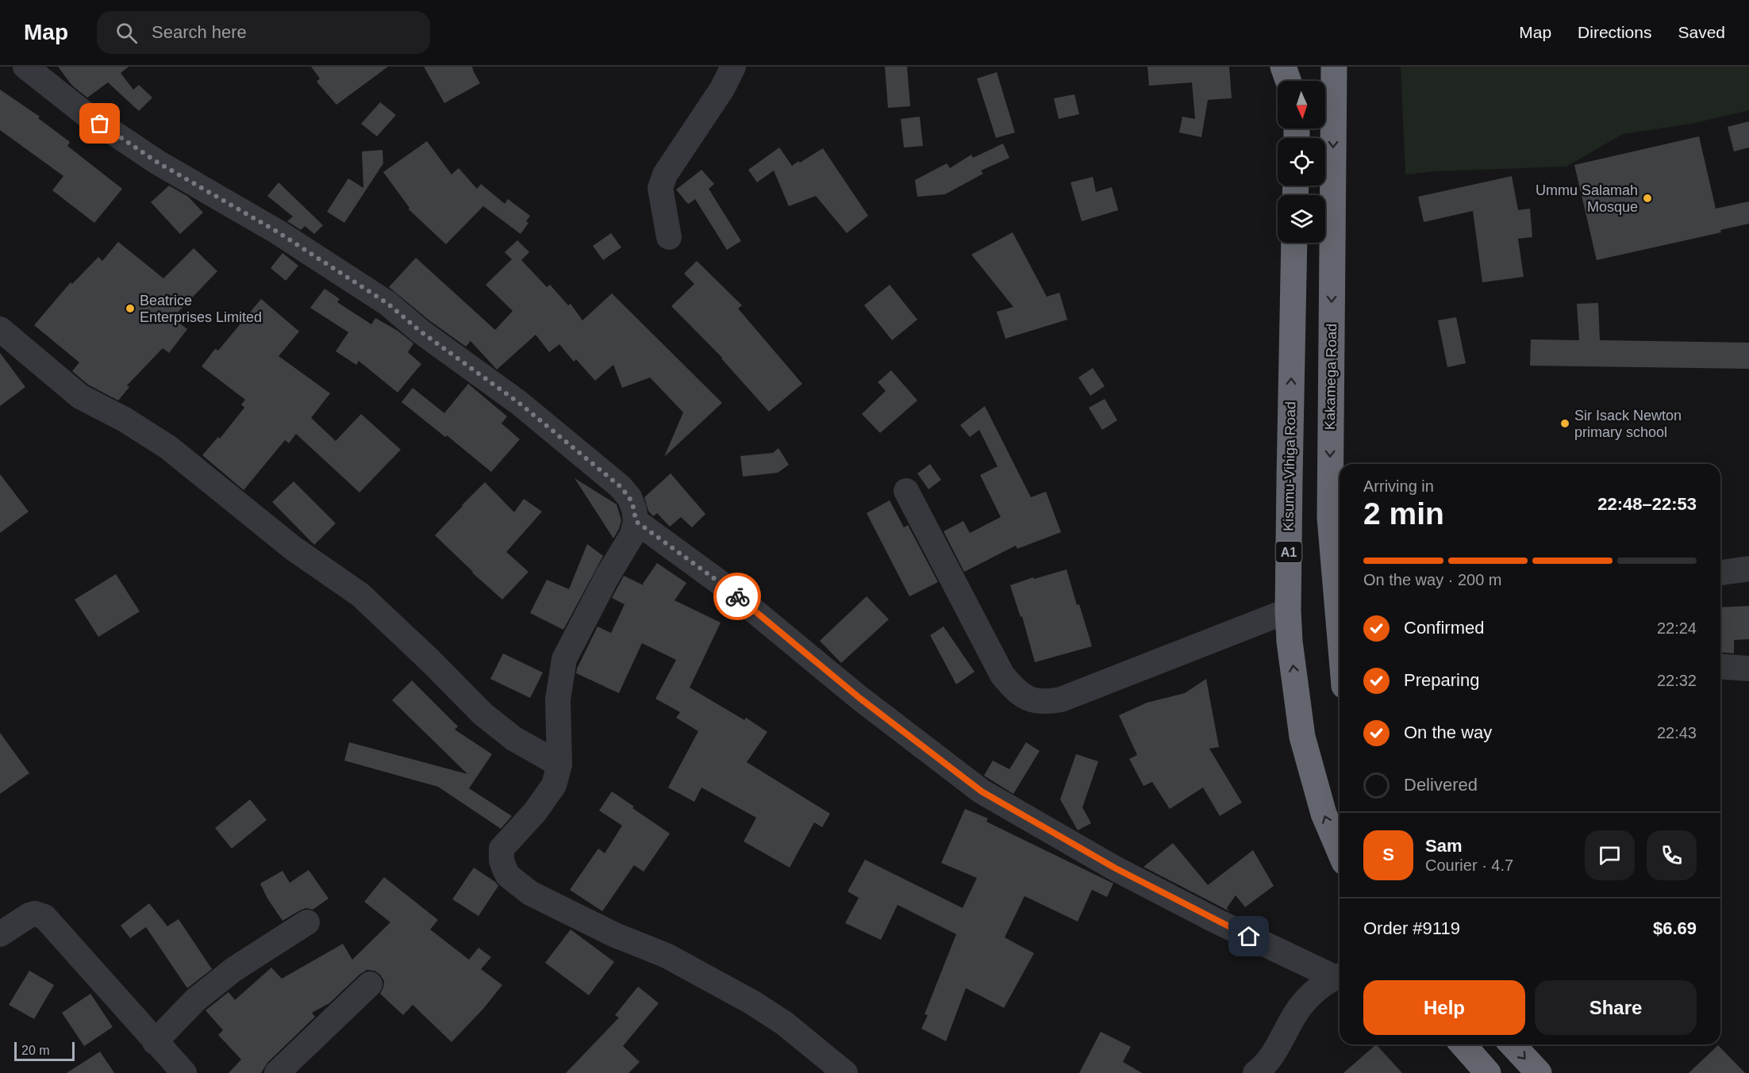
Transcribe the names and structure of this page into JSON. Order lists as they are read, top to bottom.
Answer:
{
  "streets": {
    "highway": ["Kakamega Road", "Kisumu-Vihiga Road", "A1"]
  },
  "one_way": ["Kakamega Road", "Kisumu-Vihiga Road"],
  "places": ["Ummu Salamah Mosque", "Beatrice Enterprises Limited", "Sir Isack Newton primary school"],
  "scale_bar": "20 m",
  "north": "bottom",
  "page": {
    "header": "Map",
    "search": "Search here",
    "nav": ["Map", "Directions", "Saved"],
    "heading": ["2 min", "Arriving in", "22:48–22:53"],
    "panel": [
      "Sam",
      "Courier · 4.7",
      "Order #9119",
      "$6.69"
    ],
    "bar": "On the way · 200 m",
    "list": [
      ["Confirmed", "22:24"],
      ["Preparing", "22:32"],
      ["On the way", "22:43"],
      "Delivered"
    ],
    "round": "S",
    "buttons": ["Help", "Share"],
    "scale": "20 m"
  }
}
